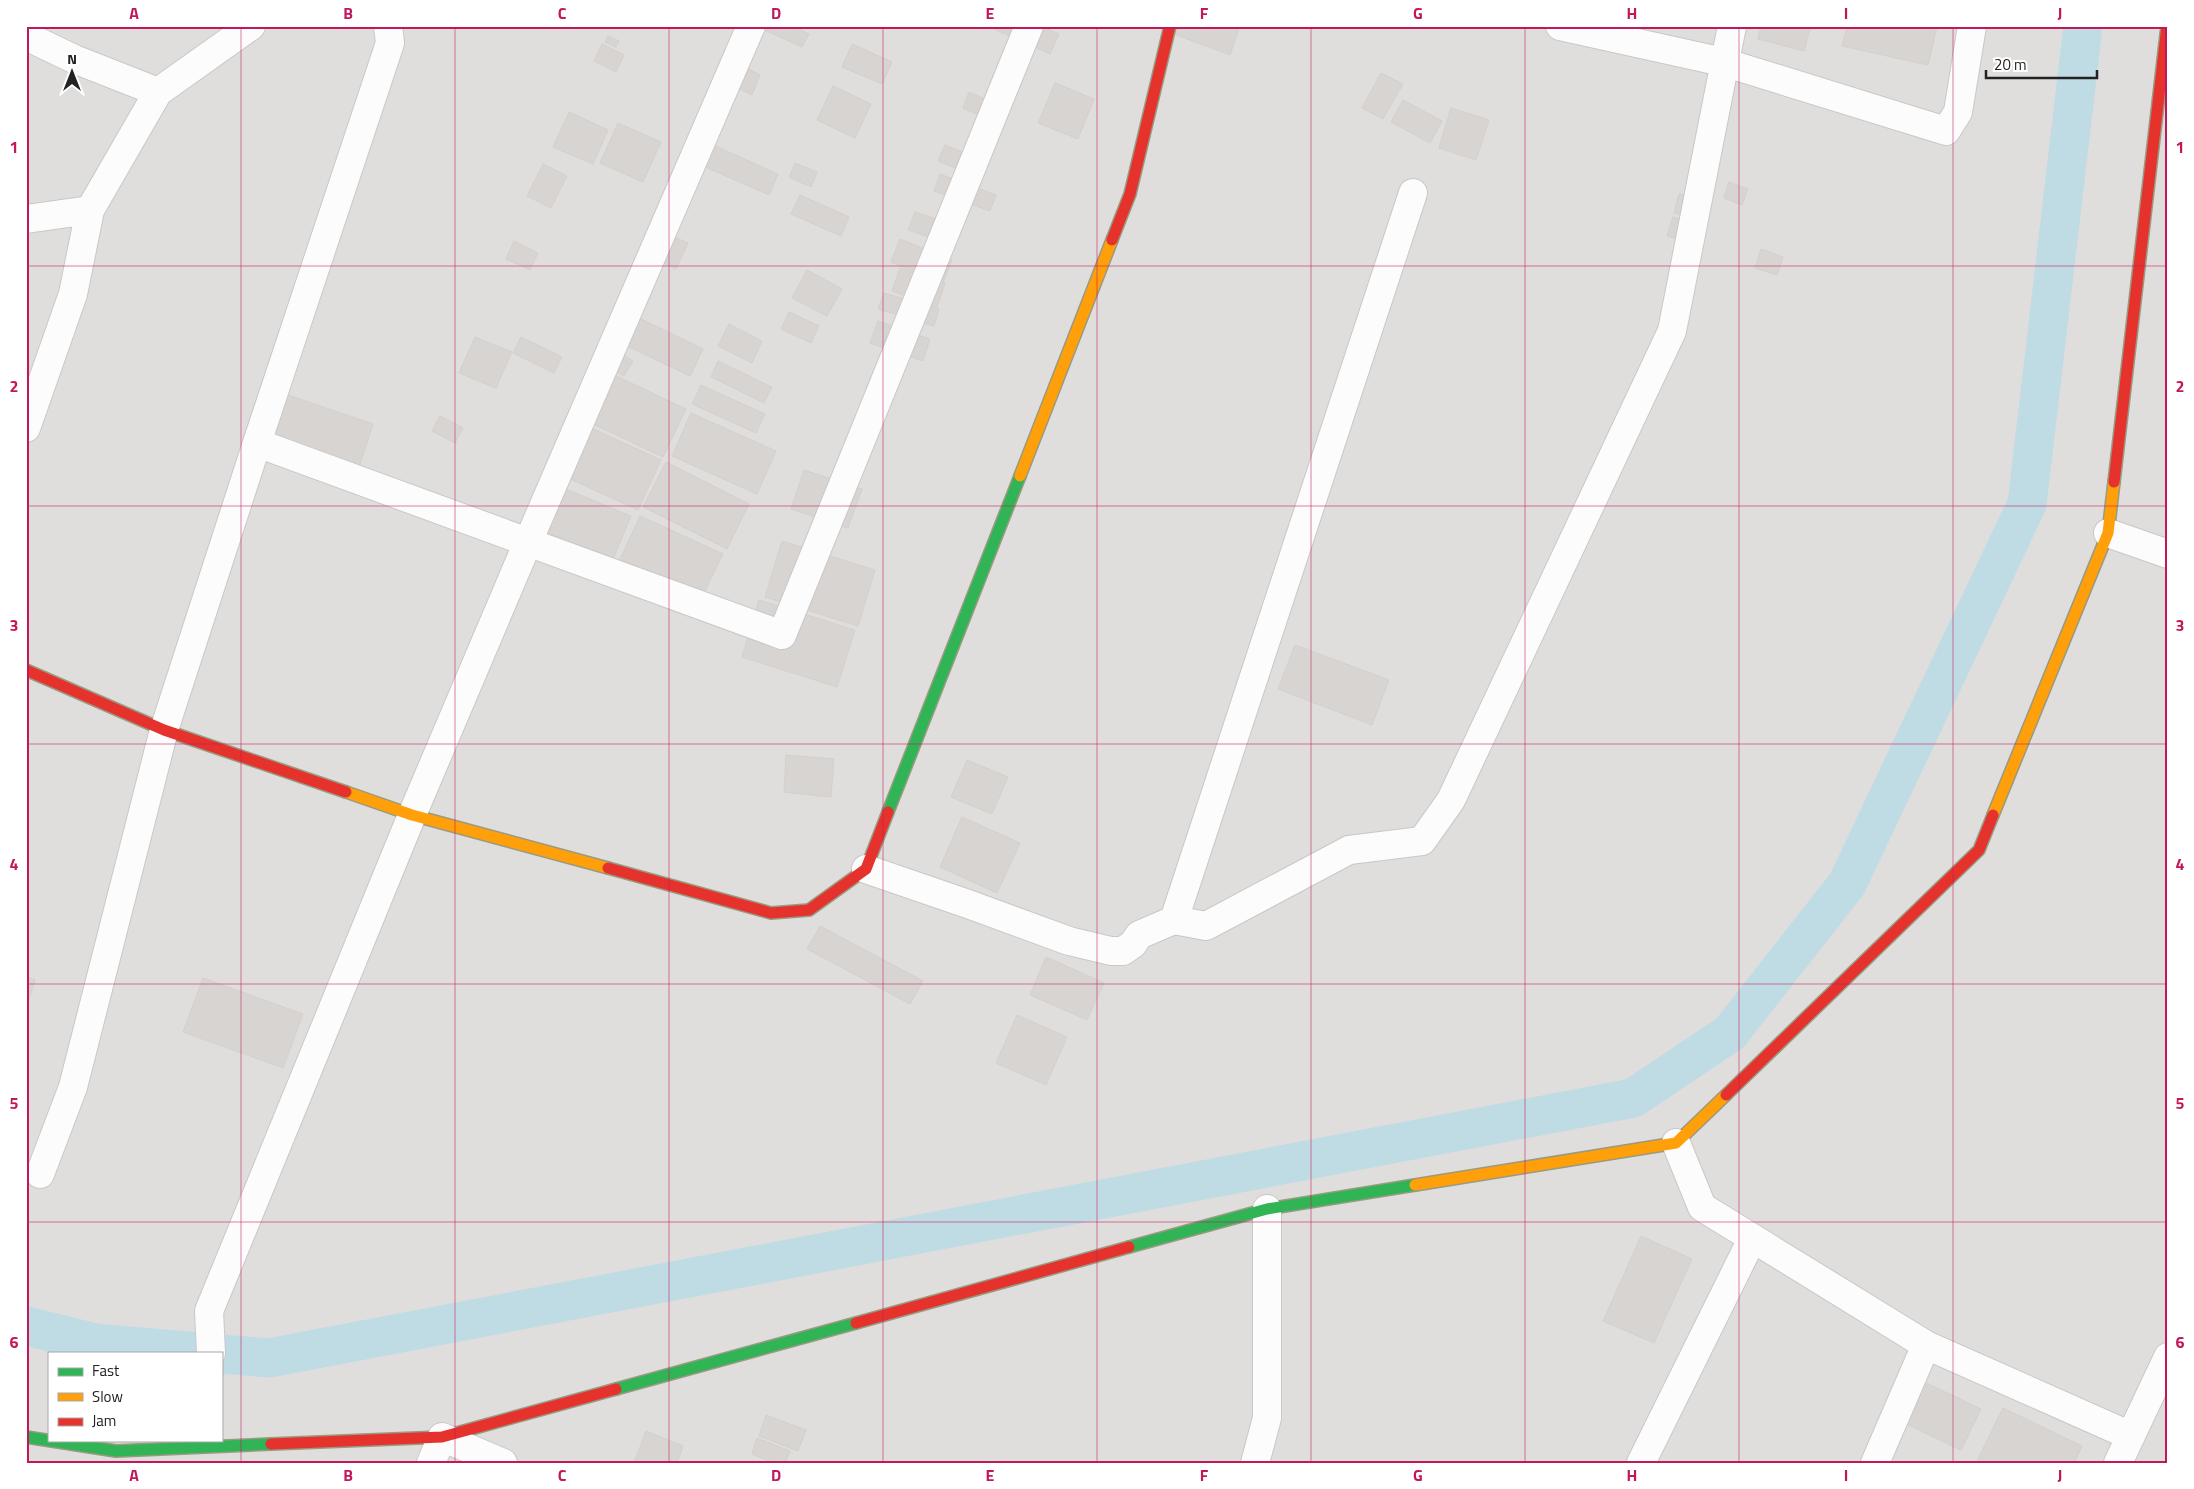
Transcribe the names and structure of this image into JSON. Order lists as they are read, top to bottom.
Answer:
{
  "legend": ["Fast", "Slow", "Jam"],
  "scale_bar": "20 m",
  "north": "top",
  "grid": {
    "columns": [
      "A",
      "B",
      "C",
      "D",
      "E",
      "F",
      "G",
      "H",
      "I",
      "J"
    ],
    "rows": [
      "1",
      "2",
      "3",
      "4",
      "5",
      "6"
    ]
  }
}
